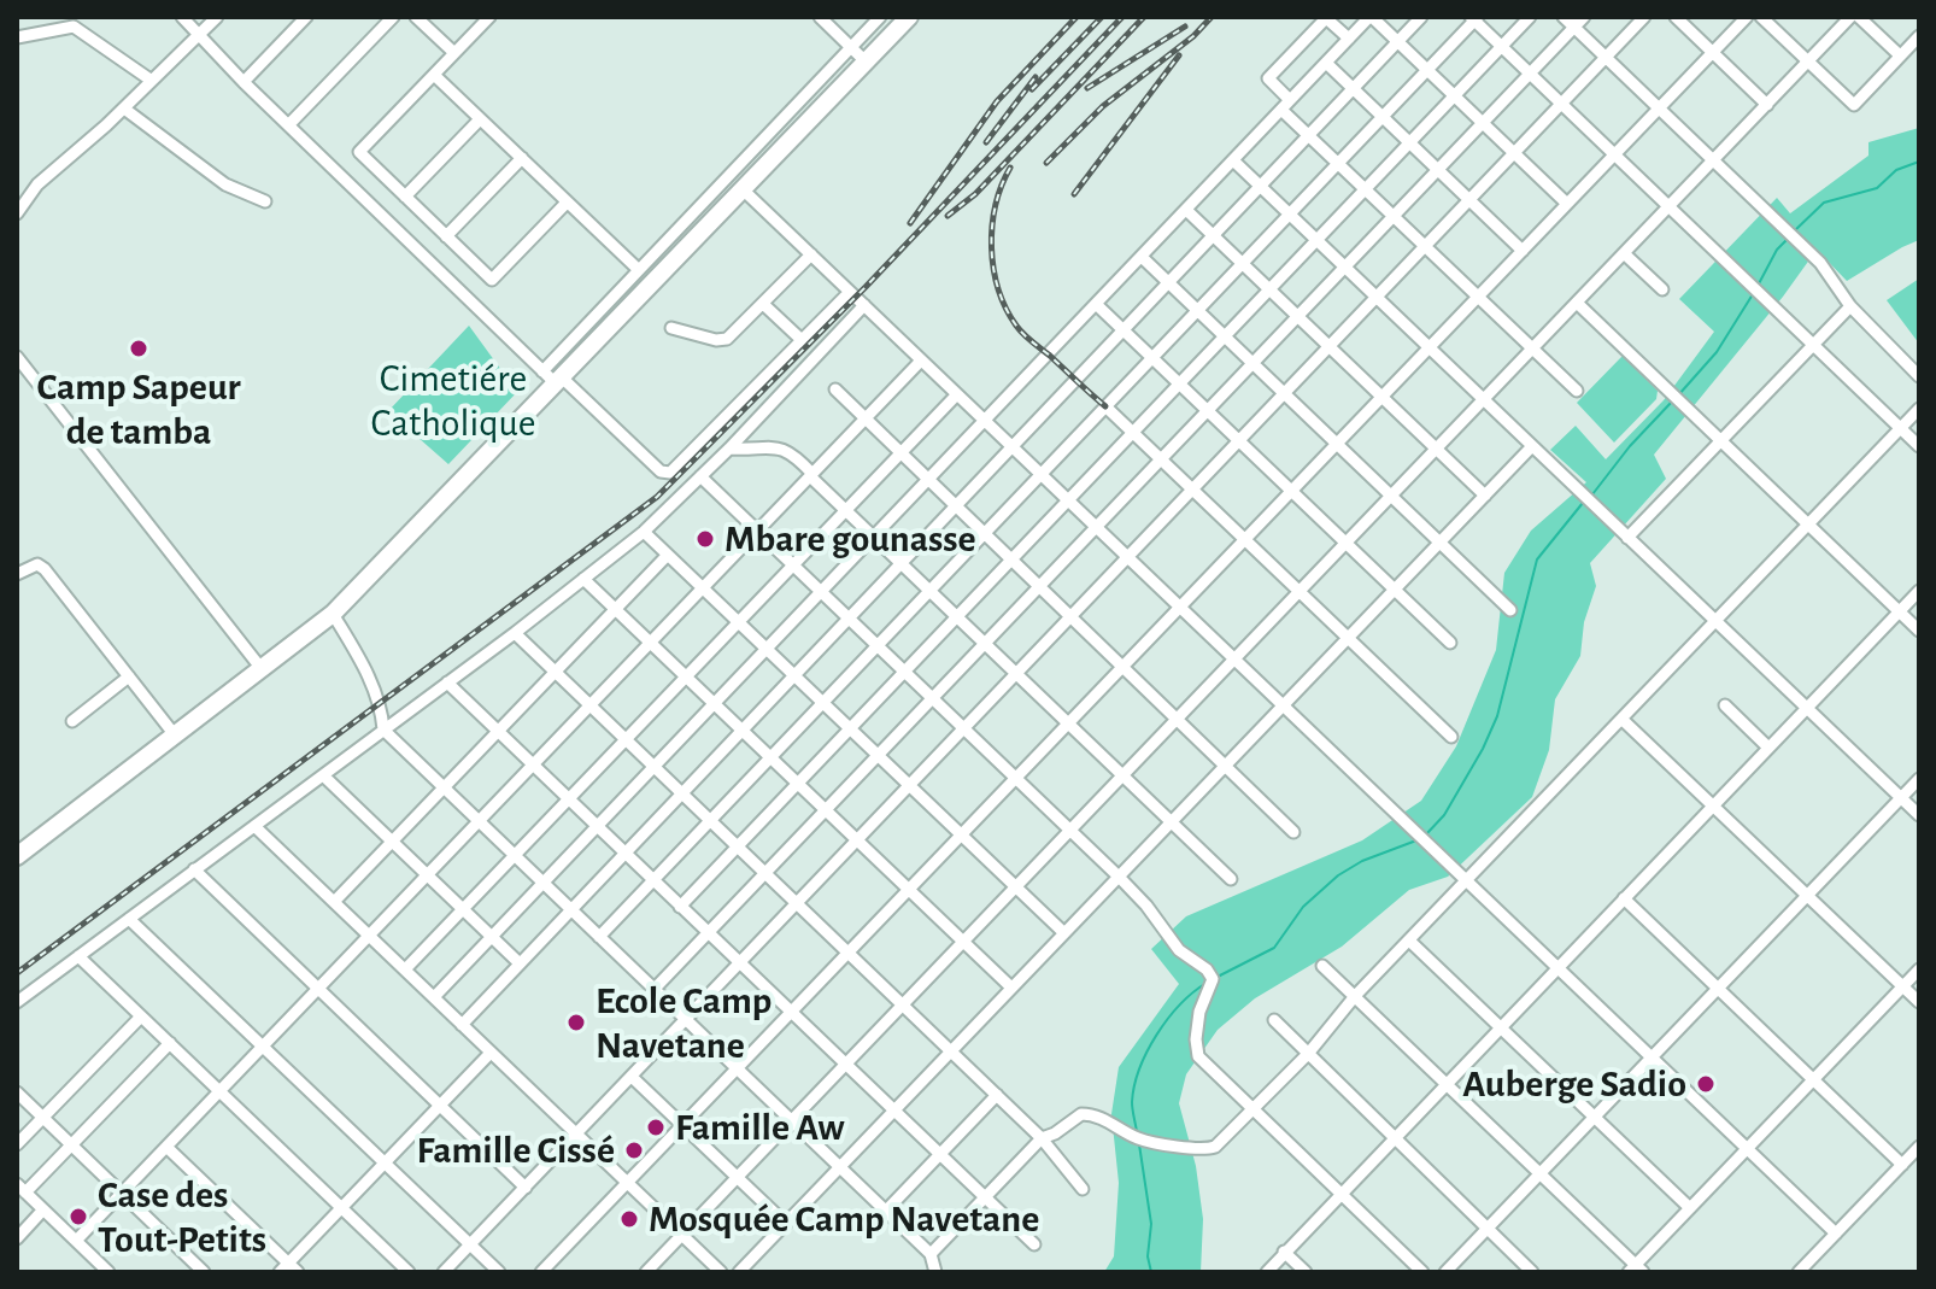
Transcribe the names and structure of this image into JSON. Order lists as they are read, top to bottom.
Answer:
{
  "parks": ["Cimetiére Catholique"],
  "places": [
    "Camp Sapeur de tamba",
    "Mbare gounasse",
    "Ecole Camp Navetane",
    "Auberge Sadio",
    "Famille Aw",
    "Famille Cissé",
    "Case des Tout-Petits",
    "Mosquée Camp Navetane"
  ]
}
